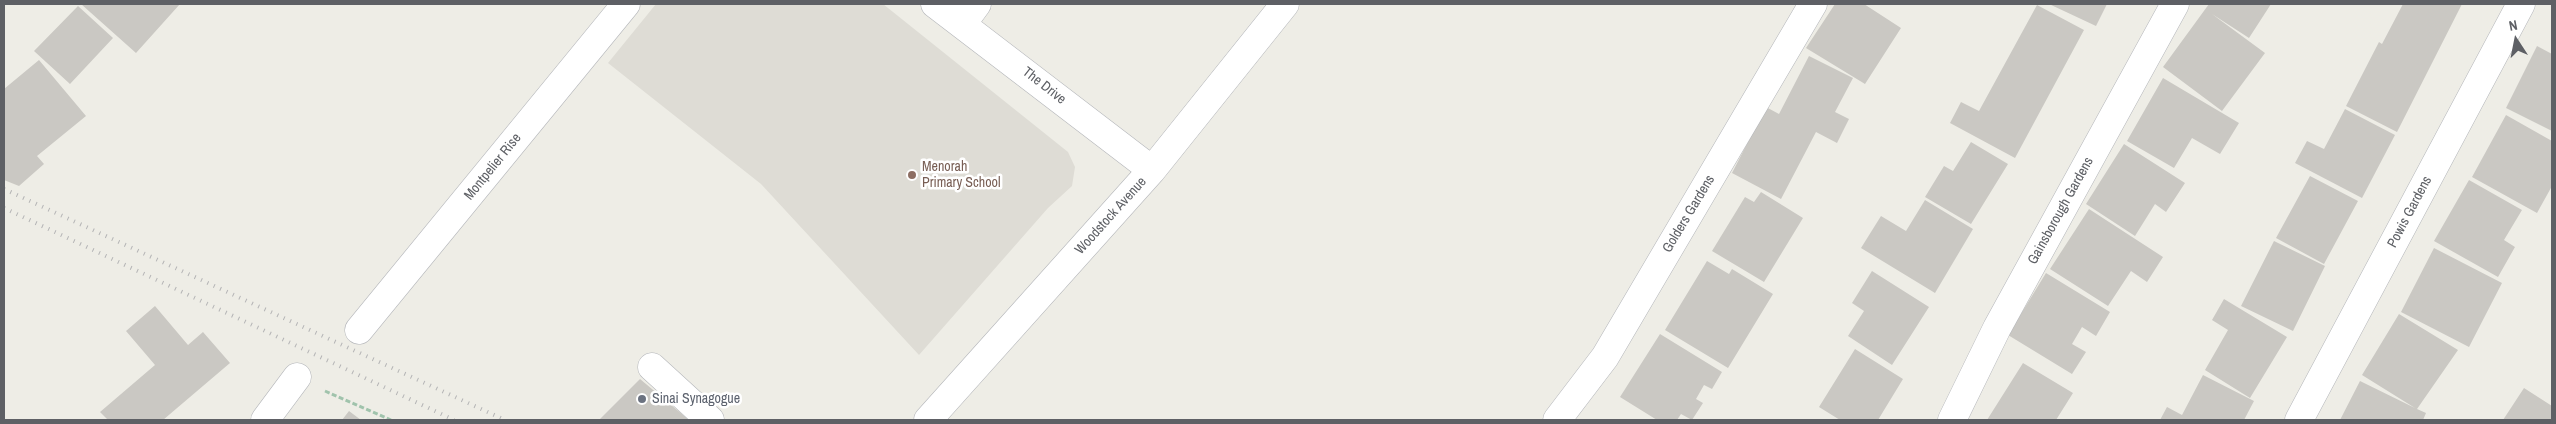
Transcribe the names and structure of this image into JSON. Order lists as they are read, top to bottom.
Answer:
{
  "streets": {
    "street": [
      "The Drive",
      "Montpelier Rise",
      "Gainsborough Gardens",
      "Powis Gardens",
      "Golders Gardens",
      "Woodstock Avenue"
    ]
  },
  "crossings": [
    ["The Drive", "Woodstock Avenue"]
  ],
  "places": ["Menorah Primary School", "Sinai Synagogue"],
  "north": "top"
}
